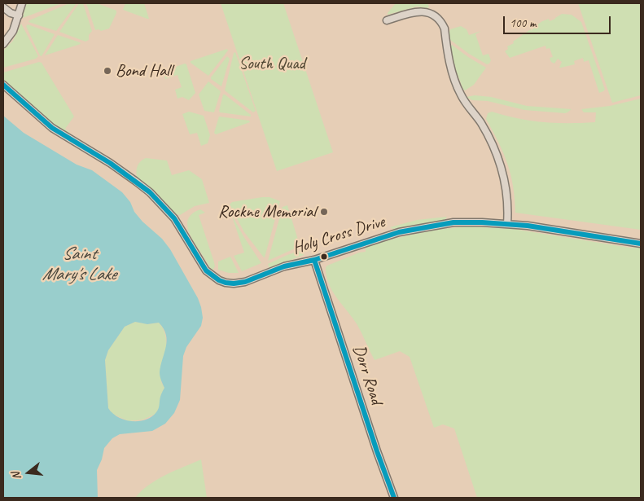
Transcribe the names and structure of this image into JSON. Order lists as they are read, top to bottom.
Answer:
{
  "streets": {
    "street": ["Holy Cross Drive", "Dorr Road"]
  },
  "crossings": [
    ["Holy Cross Drive", "Dorr Road"]
  ],
  "water": ["Saint Mary's Lake"],
  "parks": ["South Quad"],
  "places": ["Bond Hall", "Rockne Memorial"],
  "scale_bar": "100 m",
  "north": "left"
}
